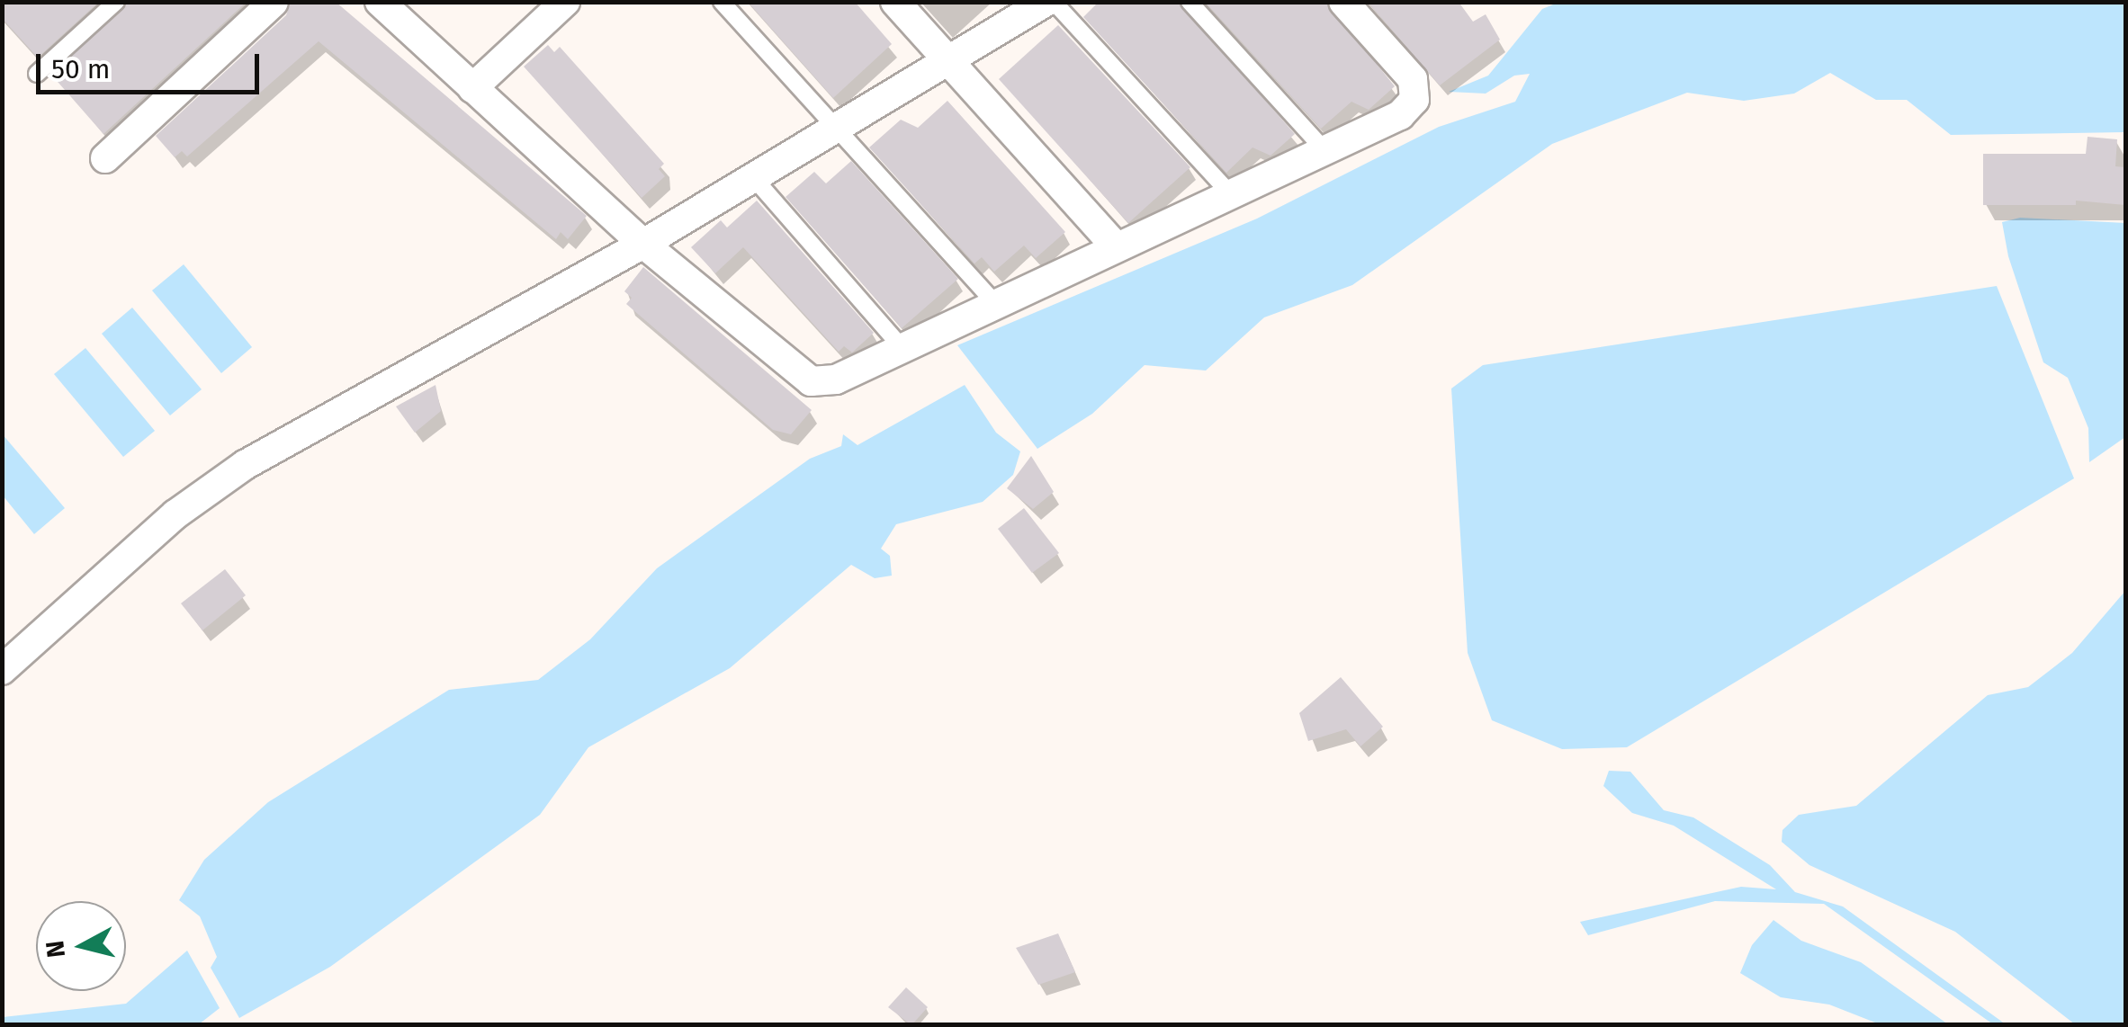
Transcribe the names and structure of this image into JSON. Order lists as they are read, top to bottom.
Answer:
{
  "scale_bar": "50 m",
  "north": "left"
}
